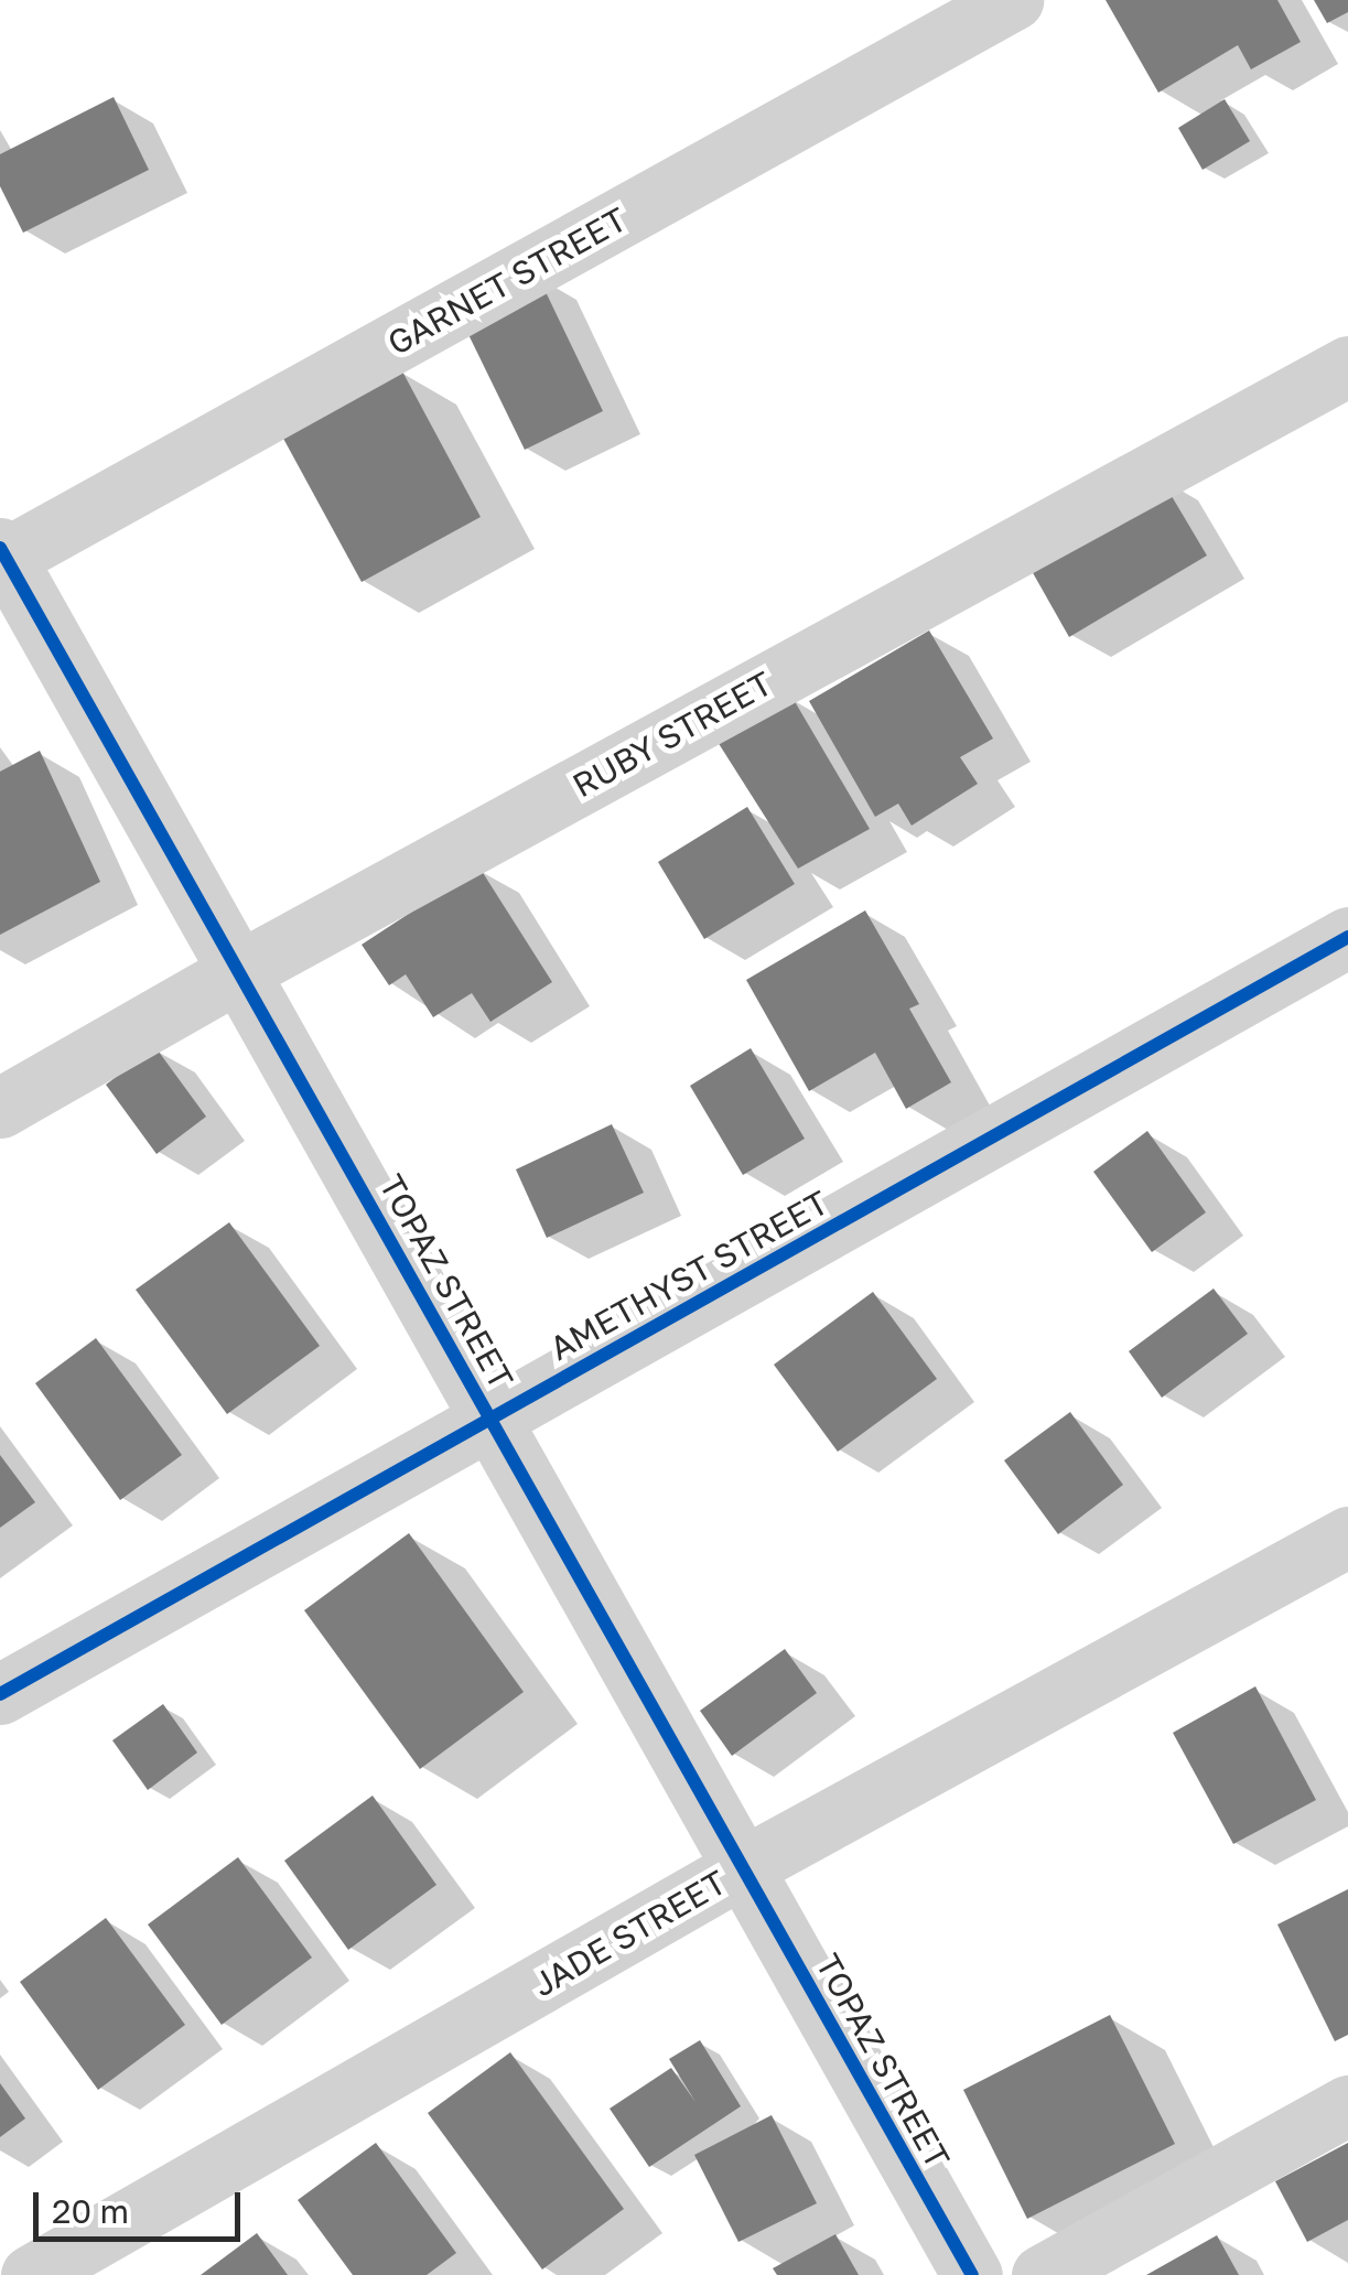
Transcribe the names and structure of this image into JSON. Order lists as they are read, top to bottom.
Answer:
{
  "streets": {
    "street": [
      "GARNET STREET",
      "RUBY STREET",
      "AMETHYST STREET",
      "TOPAZ STREET",
      "JADE STREET"
    ]
  },
  "crossings": [
    ["GARNET STREET", "TOPAZ STREET"],
    ["RUBY STREET", "TOPAZ STREET"],
    ["AMETHYST STREET", "TOPAZ STREET"],
    ["TOPAZ STREET", "JADE STREET"]
  ],
  "scale_bar": "20 m"
}
